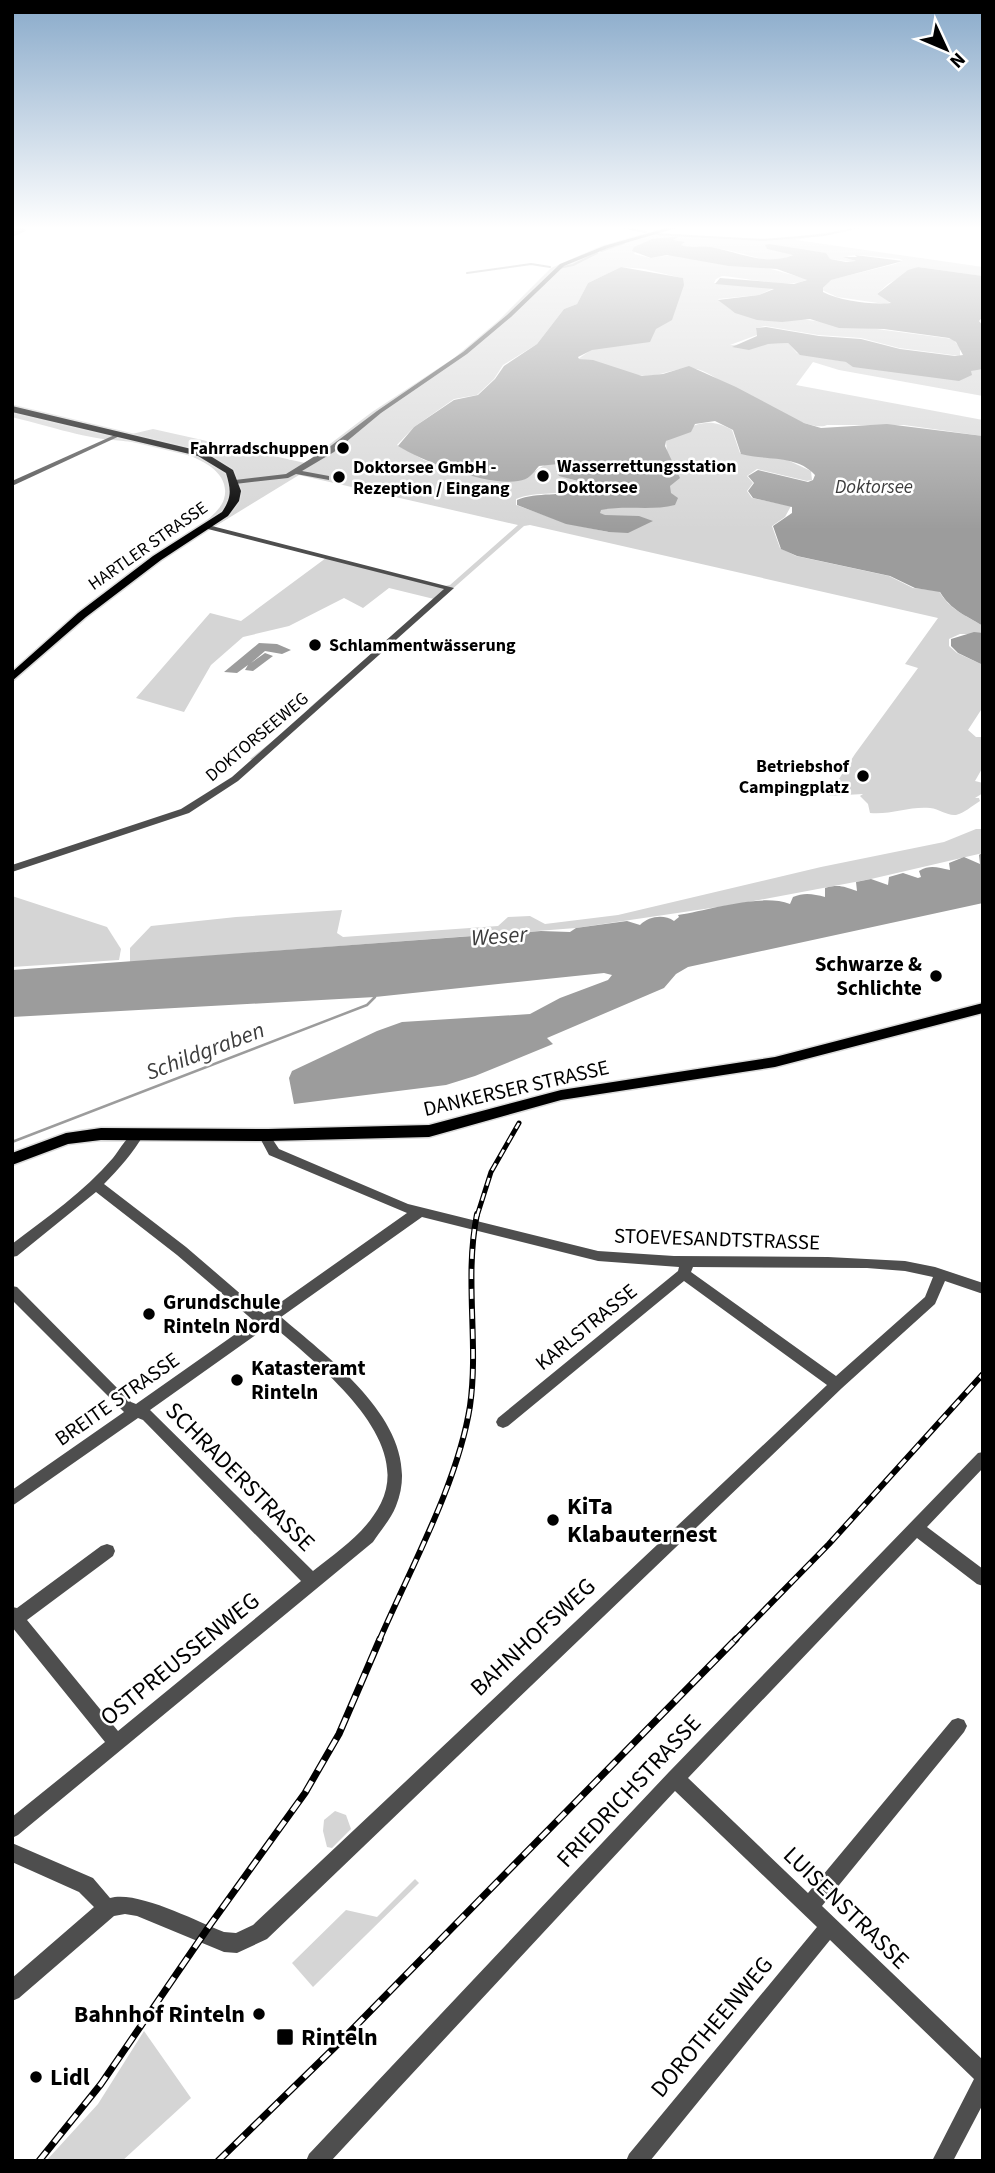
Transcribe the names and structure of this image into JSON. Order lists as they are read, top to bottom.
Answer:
{
  "streets": {
    "main road": ["HARTLER STRASSE", "DANKERSER STRASSE"],
    "street": [
      "DOKTORSEEWEG",
      "STOEVESANDTSTRASSE",
      "KARLSTRASSE",
      "BREITE STRASSE",
      "SCHRADERSTRASSE",
      "BAHNHOFSWEG",
      "OSTPREUSSENWEG",
      "FRIEDRICHSTRASSE",
      "LUISENSTRASSE",
      "DOROTHEENWEG"
    ]
  },
  "crossings": [
    ["HARTLER STRASSE", "DOKTORSEEWEG"],
    ["DANKERSER STRASSE", "STOEVESANDTSTRASSE"],
    ["STOEVESANDTSTRASSE", "KARLSTRASSE"],
    ["STOEVESANDTSTRASSE", "BREITE STRASSE"],
    ["STOEVESANDTSTRASSE", "BAHNHOFSWEG"],
    ["BREITE STRASSE", "SCHRADERSTRASSE"],
    ["BREITE STRASSE", "OSTPREUSSENWEG"],
    ["SCHRADERSTRASSE", "OSTPREUSSENWEG"],
    ["FRIEDRICHSTRASSE", "LUISENSTRASSE"],
    ["LUISENSTRASSE", "DOROTHEENWEG"]
  ],
  "water": ["Doktorsee", "Weser", "Schildgraben"],
  "places": {
    "other": [
      "Fahrradschuppen",
      "Wasserrettungsstation Doktorsee",
      "Doktorsee GmbH - Rezeption / Eingang",
      "Schlammentwässerung",
      "Betriebshof Campingplatz",
      "Schwarze & Schlichte",
      "Grundschule Rinteln Nord",
      "Katasteramt Rinteln",
      "KiTa Klabauternest",
      "Bahnhof Rinteln",
      "Lidl"
    ],
    "transit": ["Rinteln"]
  },
  "north": "bottom right"
}
